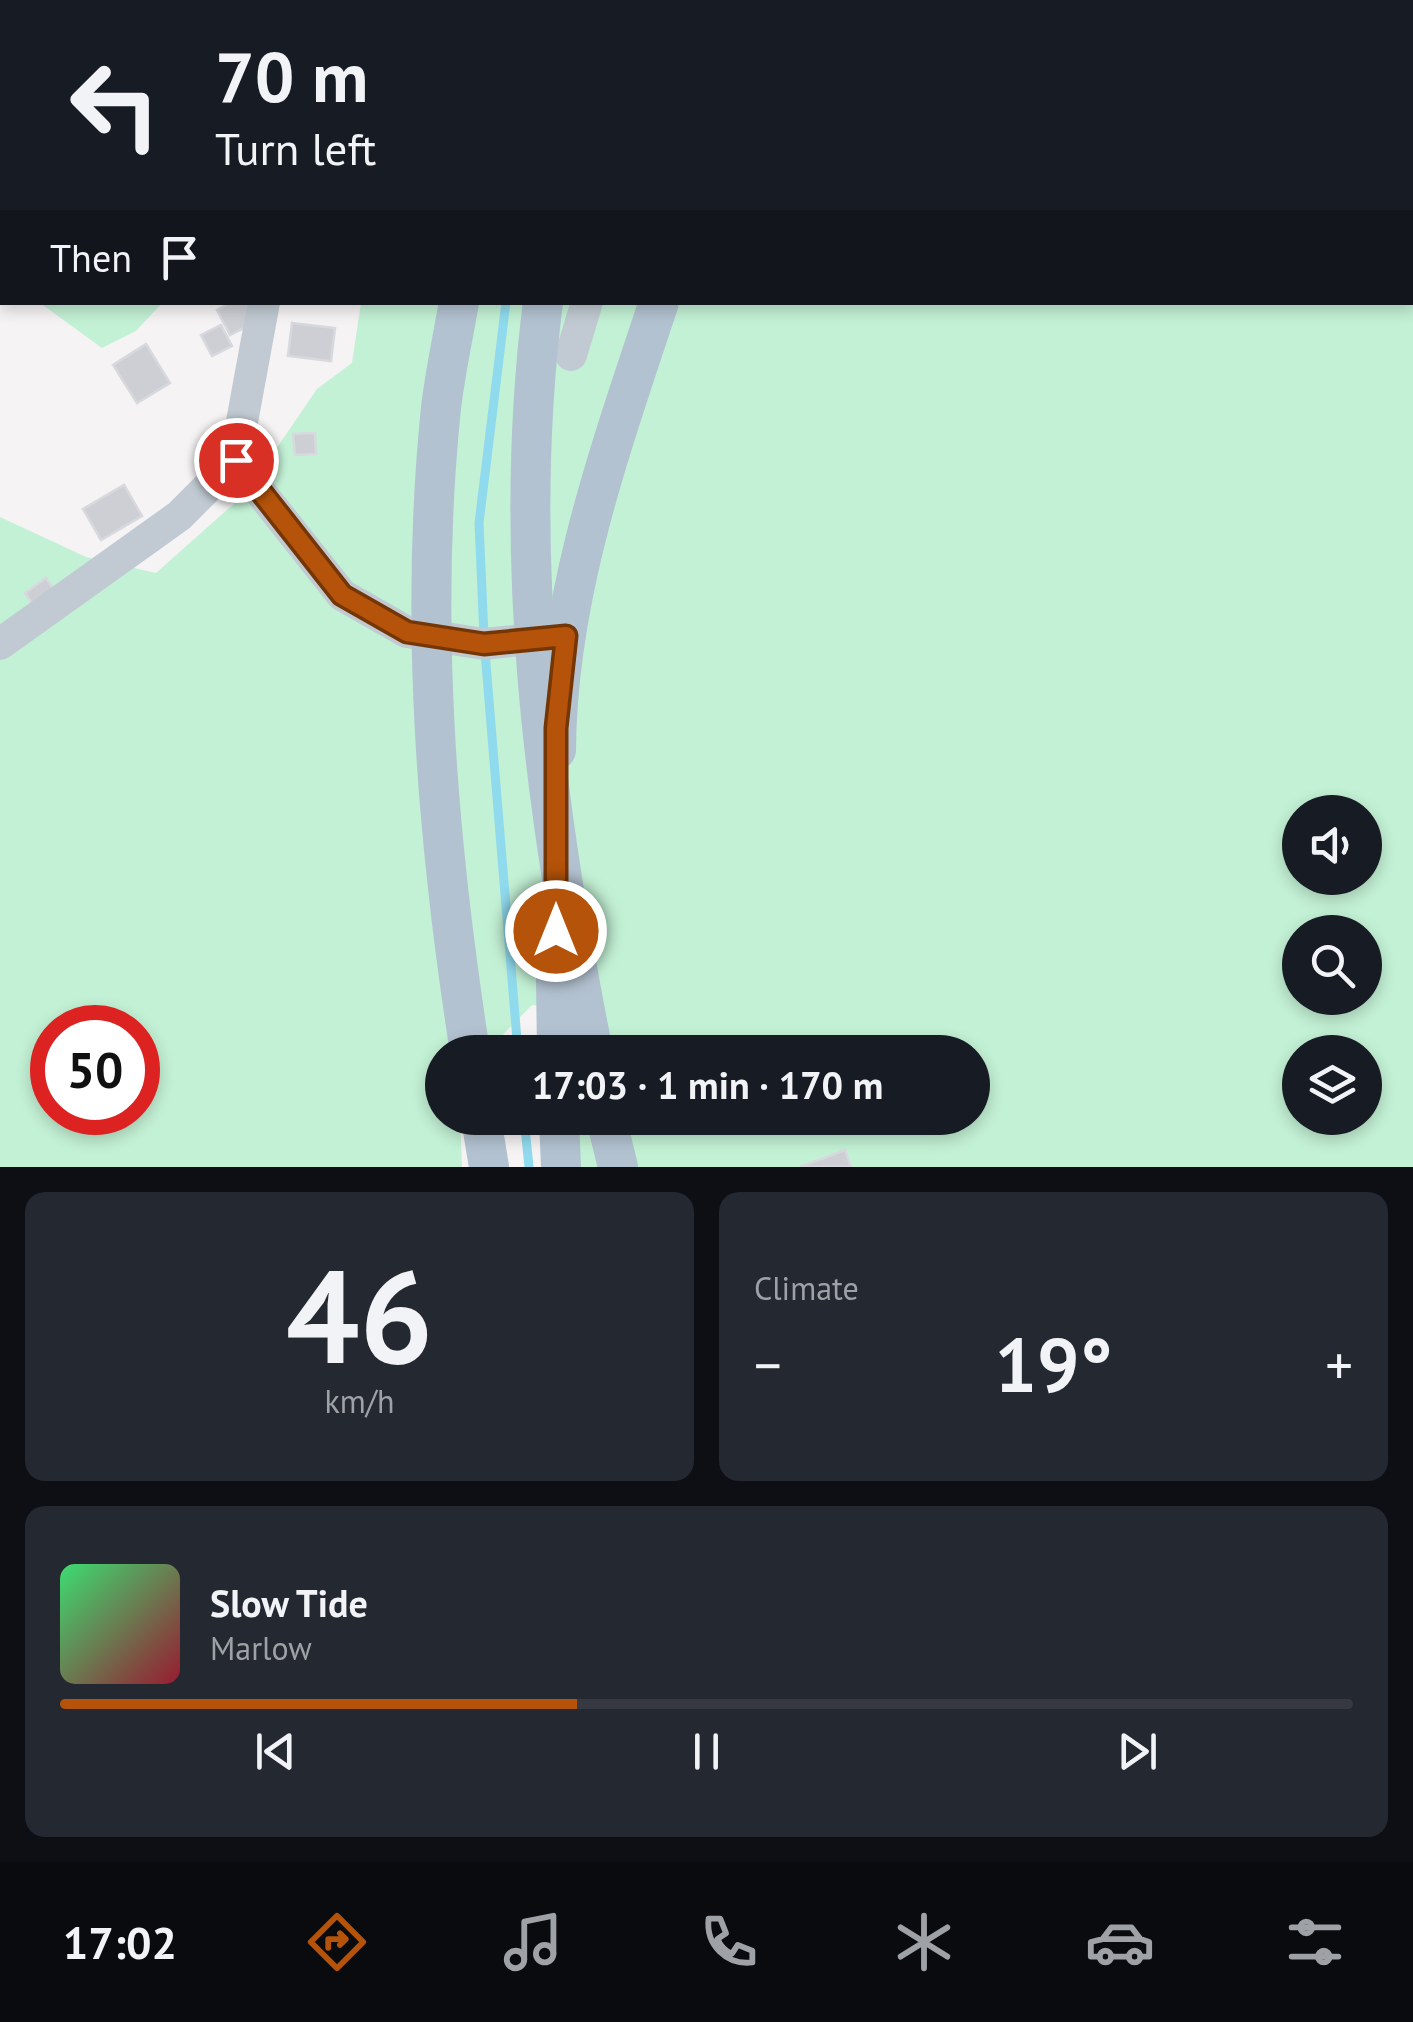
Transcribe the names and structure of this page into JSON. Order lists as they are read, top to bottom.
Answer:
{
  "page": {
    "turn": ["70 m", "Turn left"],
    "then": "Then",
    "limit": "50",
    "trip": "17:03 · 1 min · 170 m",
    "tile": [
      ["46", "km/h"],
      "Climate"
    ],
    "heat": ["−", "19°", "+"],
    "song": ["Slow Tide", "Marlow"],
    "tabs": "17:02"
  }
}
